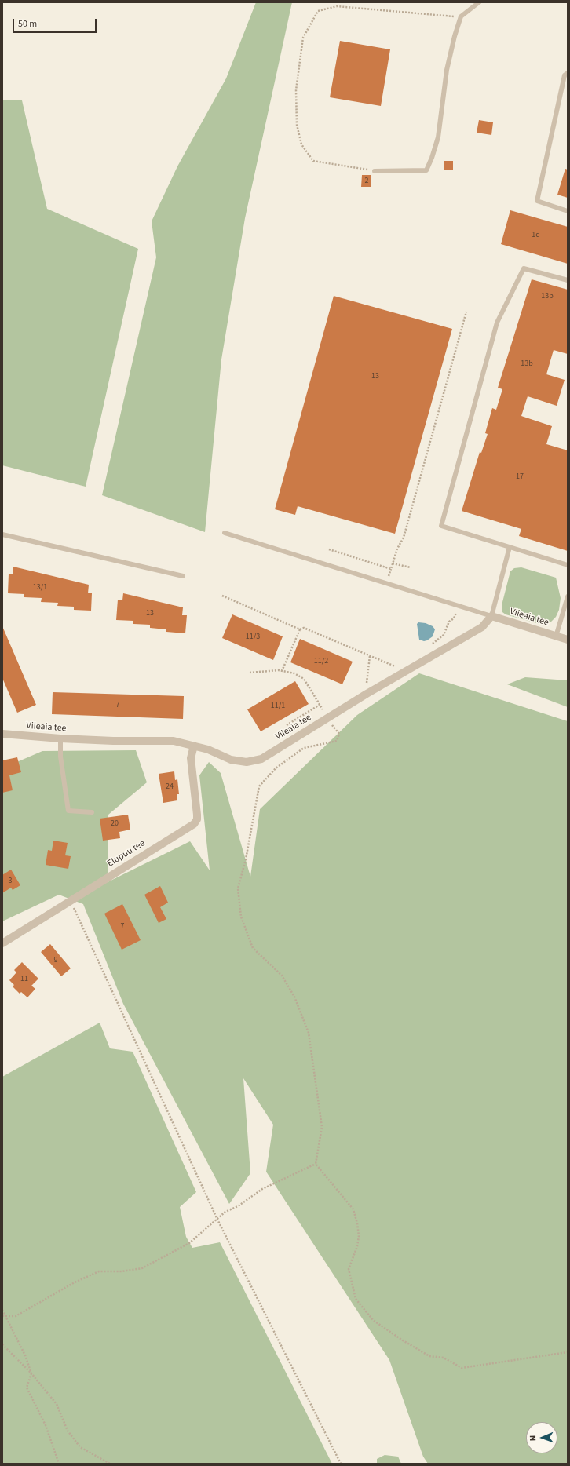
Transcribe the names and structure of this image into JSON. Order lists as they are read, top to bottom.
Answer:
{
  "streets": {
    "street": ["Viieaia tee", "Elupuu tee"]
  },
  "crossings": [
    ["Viieaia tee", "Elupuu tee"]
  ],
  "house_numbers": [
    "2",
    "1c",
    "13b",
    "13b",
    "13",
    "17",
    "13/1",
    "13",
    "11/3",
    "11/2",
    "7",
    "11/1",
    "24",
    "20",
    "3",
    "7",
    "9",
    "11"
  ],
  "scale_bar": "50 m",
  "north": "left"
}
